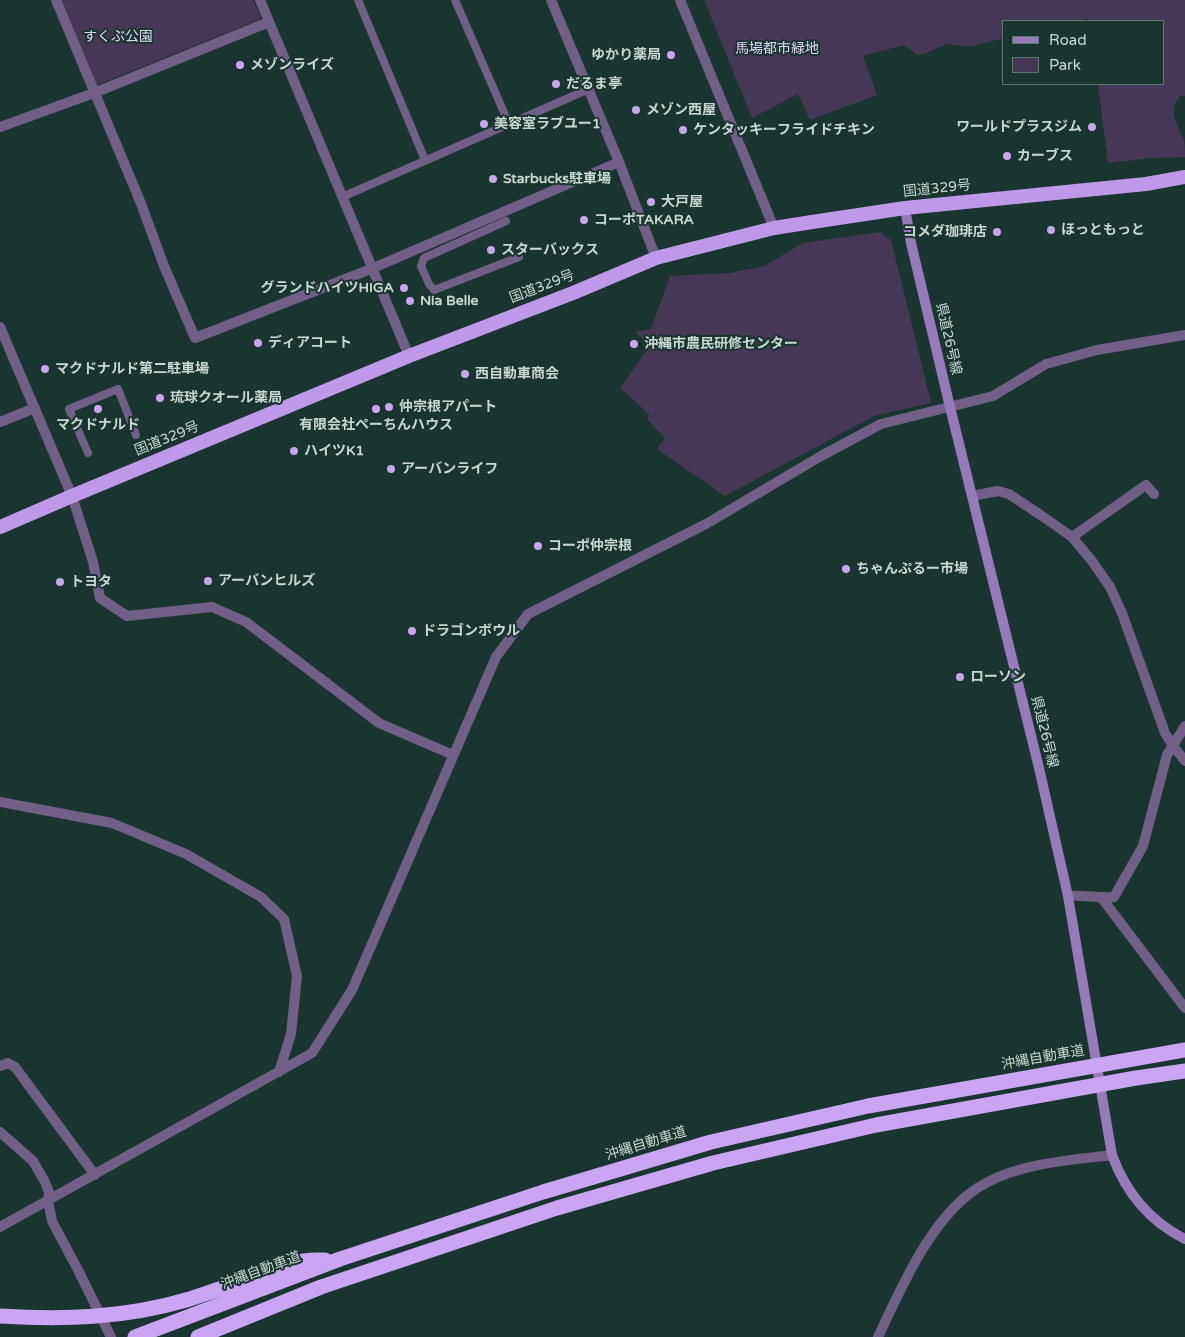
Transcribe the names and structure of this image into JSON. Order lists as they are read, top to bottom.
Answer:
{
  "streets": {
    "highway": ["国道329号", "沖縄自動車道"],
    "main road": ["県道26号線"]
  },
  "crossings": [
    ["国道329号", "県道26号線"]
  ],
  "parks": ["すくぶ公園", "馬場都市緑地"],
  "places": [
    "ゆかり薬局",
    "メゾンライズ",
    "だるま亭",
    "メゾン西屋",
    "美容室ラブユー1",
    "ワールドプラスジム",
    "ケンタッキーフライドチキン",
    "カーブス",
    "Starbucks駐車場",
    "大戸屋",
    "コーポTAKARA",
    "ほっともっと",
    "コメダ珈琲店",
    "スターバックス",
    "グランドハイツHIGA",
    "Nia Belle",
    "ディアコート",
    "沖縄市農民研修センター",
    "マクドナルド第二駐車場",
    "西自動車商会",
    "琉球クオール薬局",
    "仲宗根アパート",
    "マクドナルド",
    "有限会社ぺーちんハウス",
    "ハイツK1",
    "アーバンライフ",
    "コーポ仲宗根",
    "ちゃんぷるー市場",
    "アーバンヒルズ",
    "トヨタ",
    "ドラゴンボウル",
    "ローソン"
  ],
  "legend": ["Road", "Park"]
}
